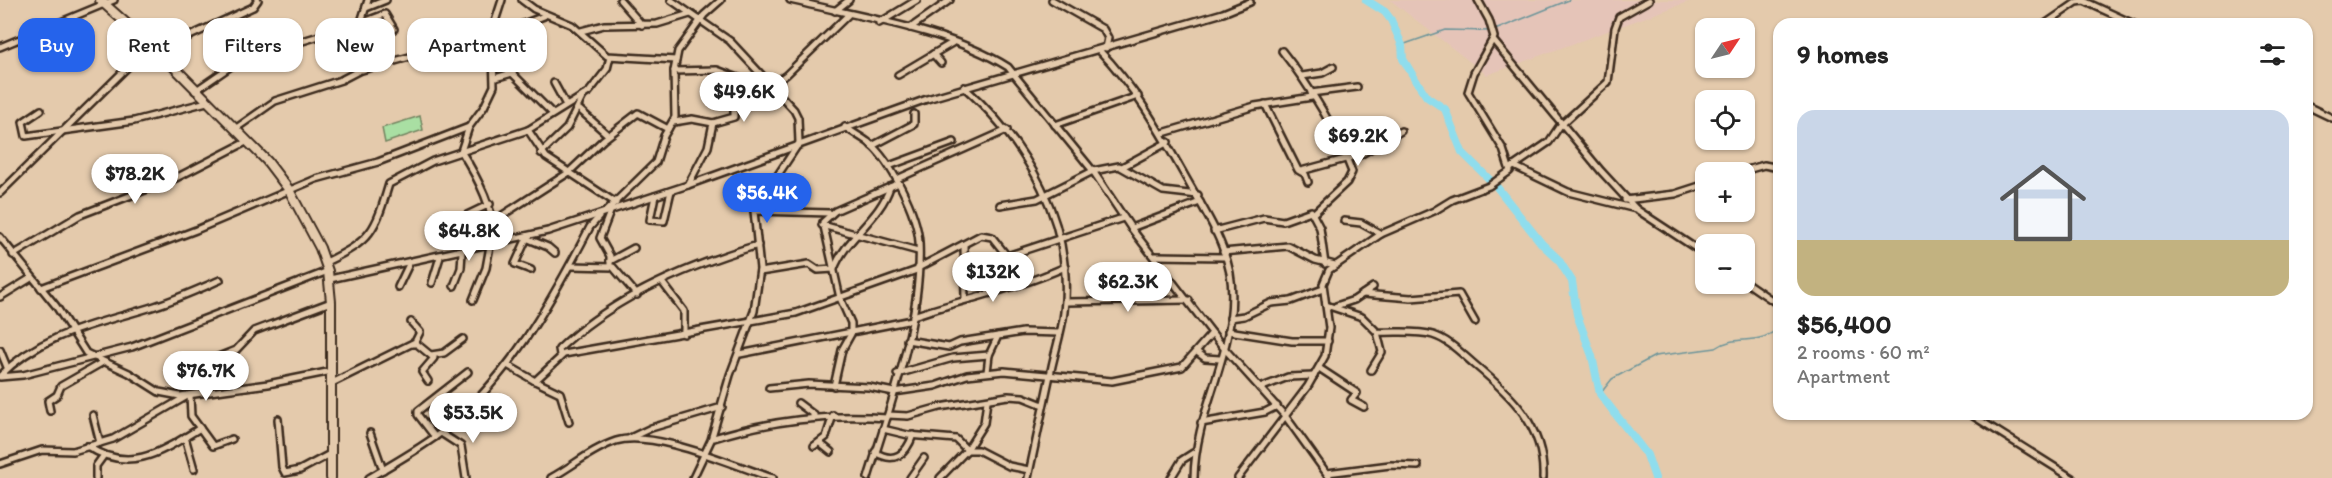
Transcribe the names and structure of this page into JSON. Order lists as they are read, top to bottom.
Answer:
{
  "north": "top right",
  "page": {
    "map_buttons": ["+", "−"],
    "chip": [
      "Buy",
      "Rent",
      "Filters",
      "New",
      "Apartment"
    ],
    "heading": "9 homes",
    "price": [
      "$49.6K",
      "$69.2K",
      "$78.2K",
      "$56.4K",
      "$64.8K",
      "$132K",
      "$62.3K",
      "$76.7K",
      "$53.5K"
    ],
    "list": [
      {
        "name": "$56,400",
        "note": "2 rooms · 60 m² · Apartment"
      }
    ]
  }
}
